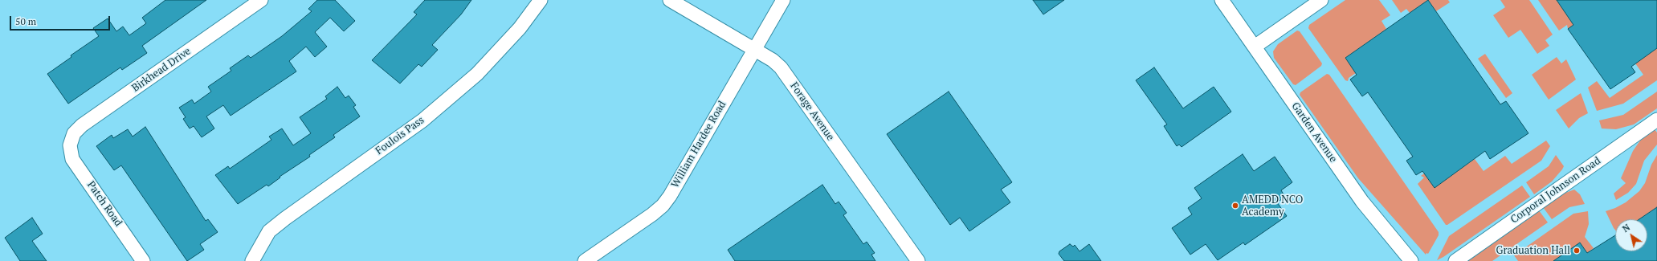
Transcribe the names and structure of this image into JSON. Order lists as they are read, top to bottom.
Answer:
{
  "streets": {
    "street": [
      "Birkhead Drive",
      "Forage Avenue",
      "Garden Avenue",
      "Foulois Pass",
      "William Hardee Road",
      "Corporal Johnson Road",
      "Patch Road"
    ]
  },
  "crossings": [
    ["Birkhead Drive", "Patch Road"],
    ["Forage Avenue", "William Hardee Road"]
  ],
  "places": ["AMEDD NCO Academy", "Graduation Hall"],
  "scale_bar": "50 m",
  "north": "top left"
}
